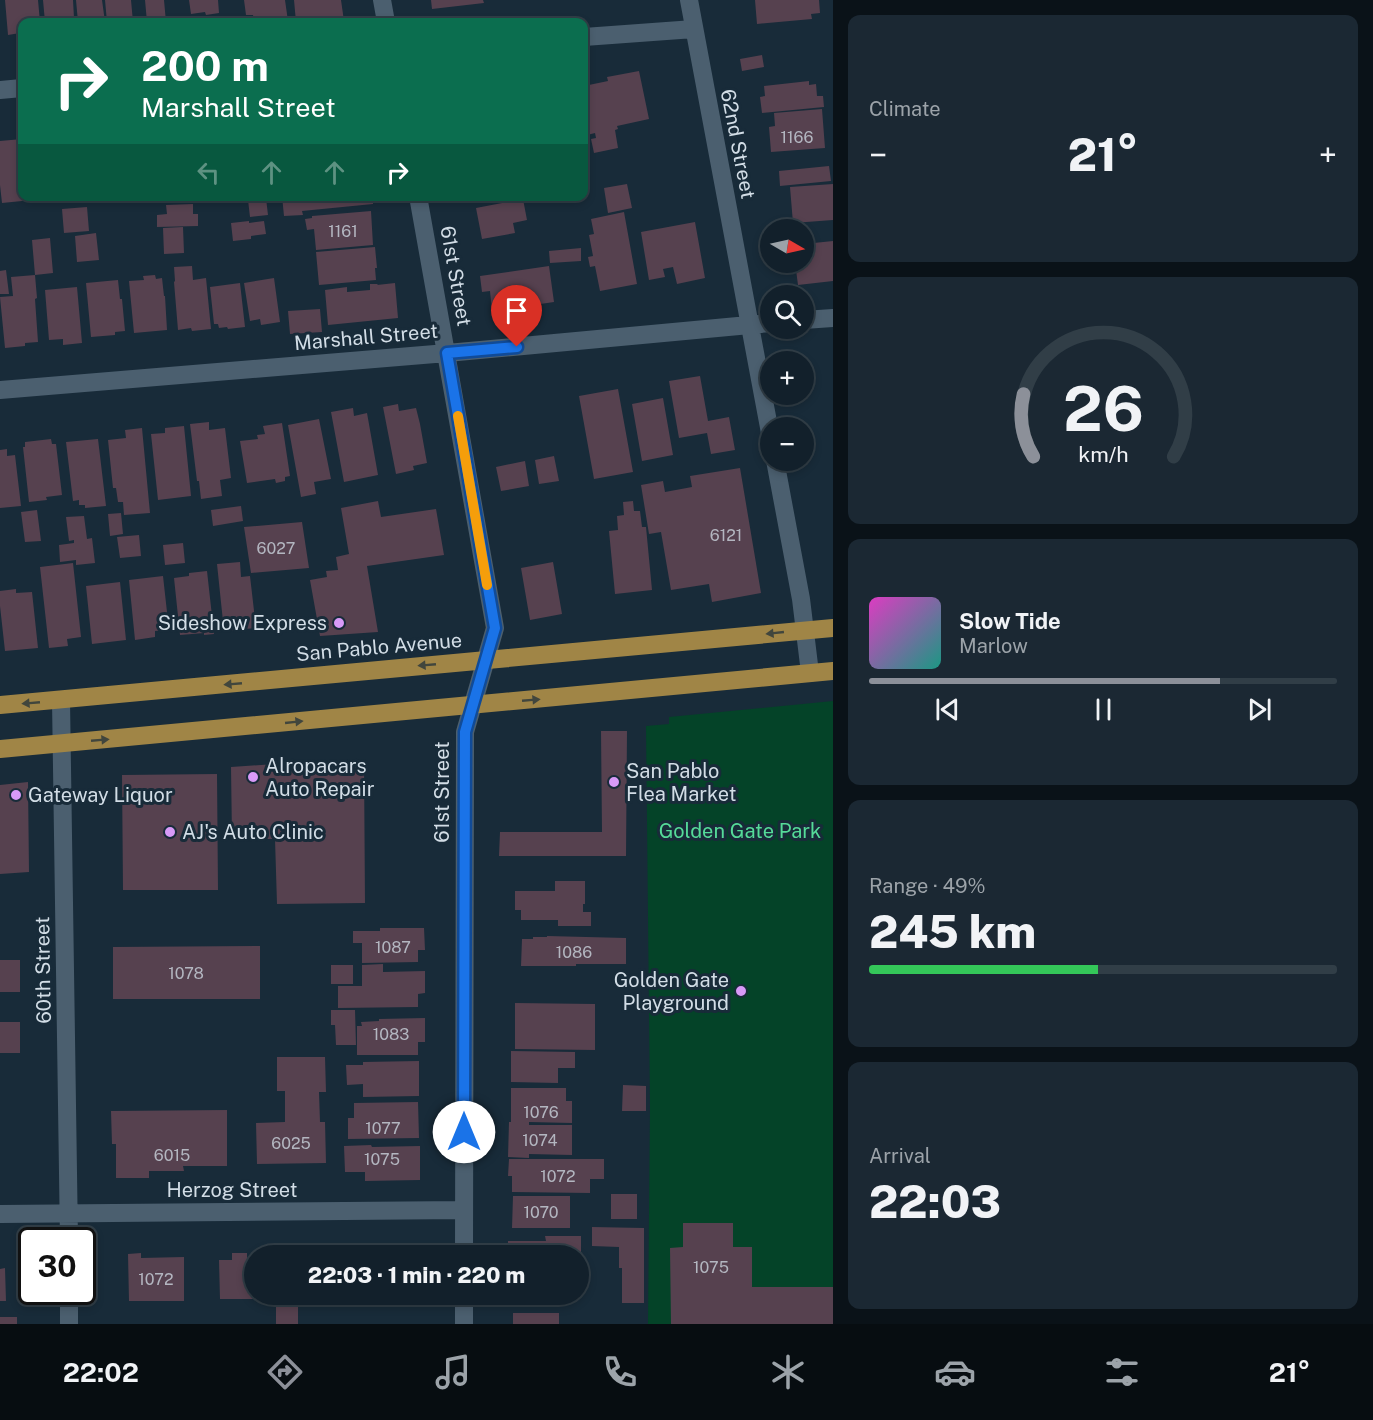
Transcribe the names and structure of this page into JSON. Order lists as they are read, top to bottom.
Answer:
{
  "streets": {
    "main road": ["San Pablo Avenue"],
    "street": [
      "62nd Street",
      "61st Street",
      "Marshall Street",
      "60th Street",
      "Herzog Street"
    ]
  },
  "crossings": [
    ["62nd Street", "Marshall Street"],
    ["61st Street", "Marshall Street"],
    ["61st Street", "San Pablo Avenue"],
    ["61st Street", "Herzog Street"],
    ["San Pablo Avenue", "60th Street"],
    ["60th Street", "Herzog Street"]
  ],
  "parks": ["Golden Gate Park"],
  "places": [
    "Sideshow Express",
    "Alropacars Auto Repair",
    "San Pablo Flea Market",
    "Gateway Liquor",
    "AJ's Auto Clinic",
    "Golden Gate Playground"
  ],
  "house_numbers": [
    "1166",
    "1161",
    "6121",
    "6027",
    "1087",
    "1086",
    "1078",
    "1083",
    "1076",
    "1077",
    "1074",
    "6025",
    "6015",
    "1075",
    "1072",
    "1070",
    "1075",
    "1072"
  ],
  "north": "right",
  "page": {
    "tile": [
      "Climate",
      ["Range · 49%", "245 km"],
      ["Arrival", "22:03"]
    ],
    "turn": ["200 m", "Marshall Street"],
    "heat": ["−", "21°", "+"],
    "map_buttons": ["+", "−"],
    "song": ["Slow Tide", "Marlow"],
    "limit": "30",
    "trip": "22:03 · 1 min · 220 m",
    "tabs": ["22:02", "21°"],
    "gauge": ["26", "km/h"]
  }
}
